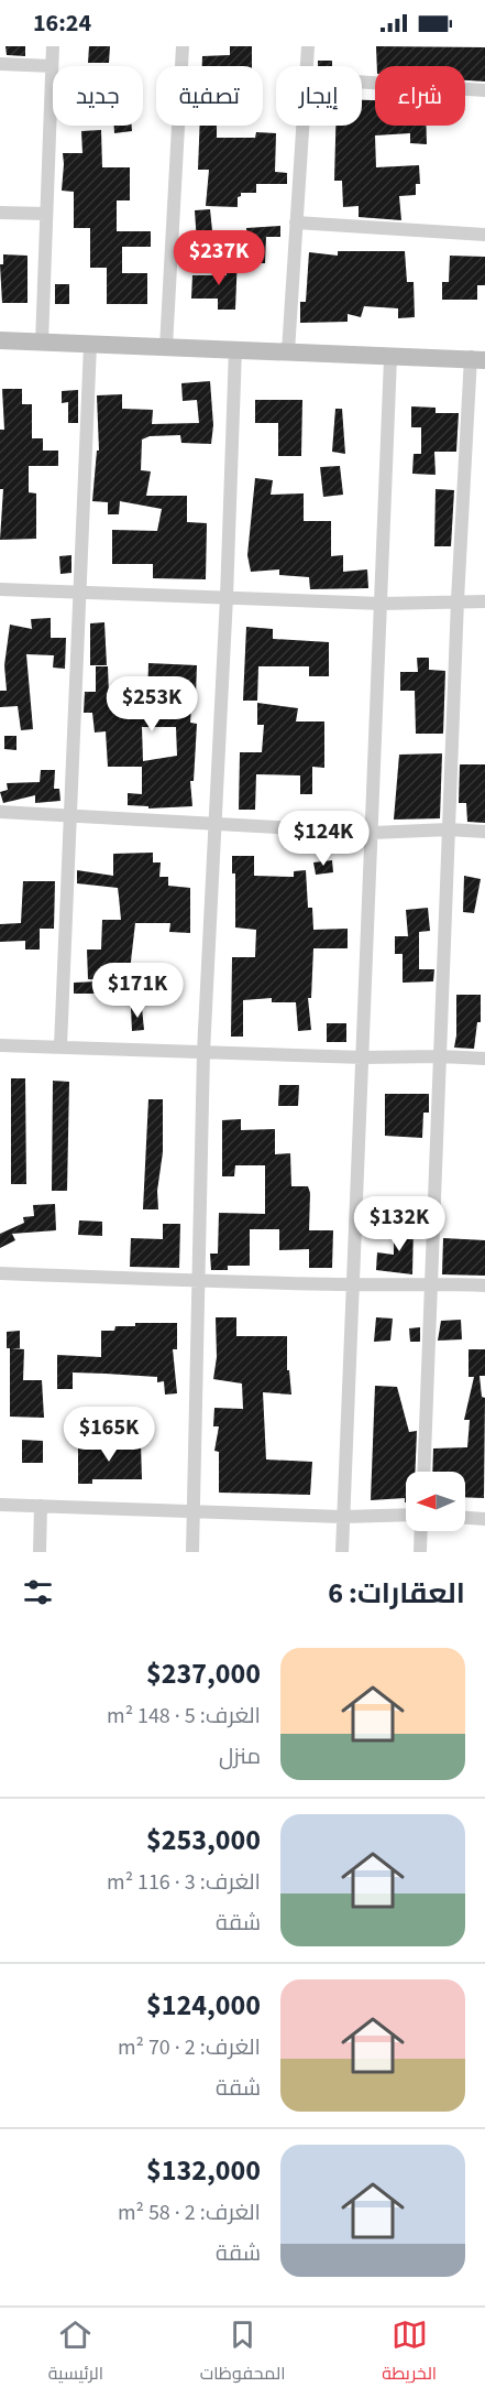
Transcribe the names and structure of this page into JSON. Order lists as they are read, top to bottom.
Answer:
{
  "north": "left",
  "page": {
    "status": "16:24",
    "chip": [
      "شراء",
      "إيجار",
      "تصفية",
      "جديد"
    ],
    "price": [
      "$237K",
      "$253K",
      "$124K",
      "$171K",
      "$132K",
      "$165K"
    ],
    "heading": "العقارات: 6",
    "list": [
      {
        "name": "$237,000",
        "note": "الغرف: 5 · 148 m² · منزل"
      },
      {
        "name": "$253,000",
        "note": "الغرف: 3 · 116 m² · شقة"
      },
      {
        "name": "$124,000",
        "note": "الغرف: 2 · 70 m² · شقة"
      },
      {
        "name": "$132,000",
        "note": "الغرف: 2 · 58 m² · شقة"
      }
    ],
    "tabs": ["الخريطة", "المحفوظات", "الرئيسية"]
  }
}
